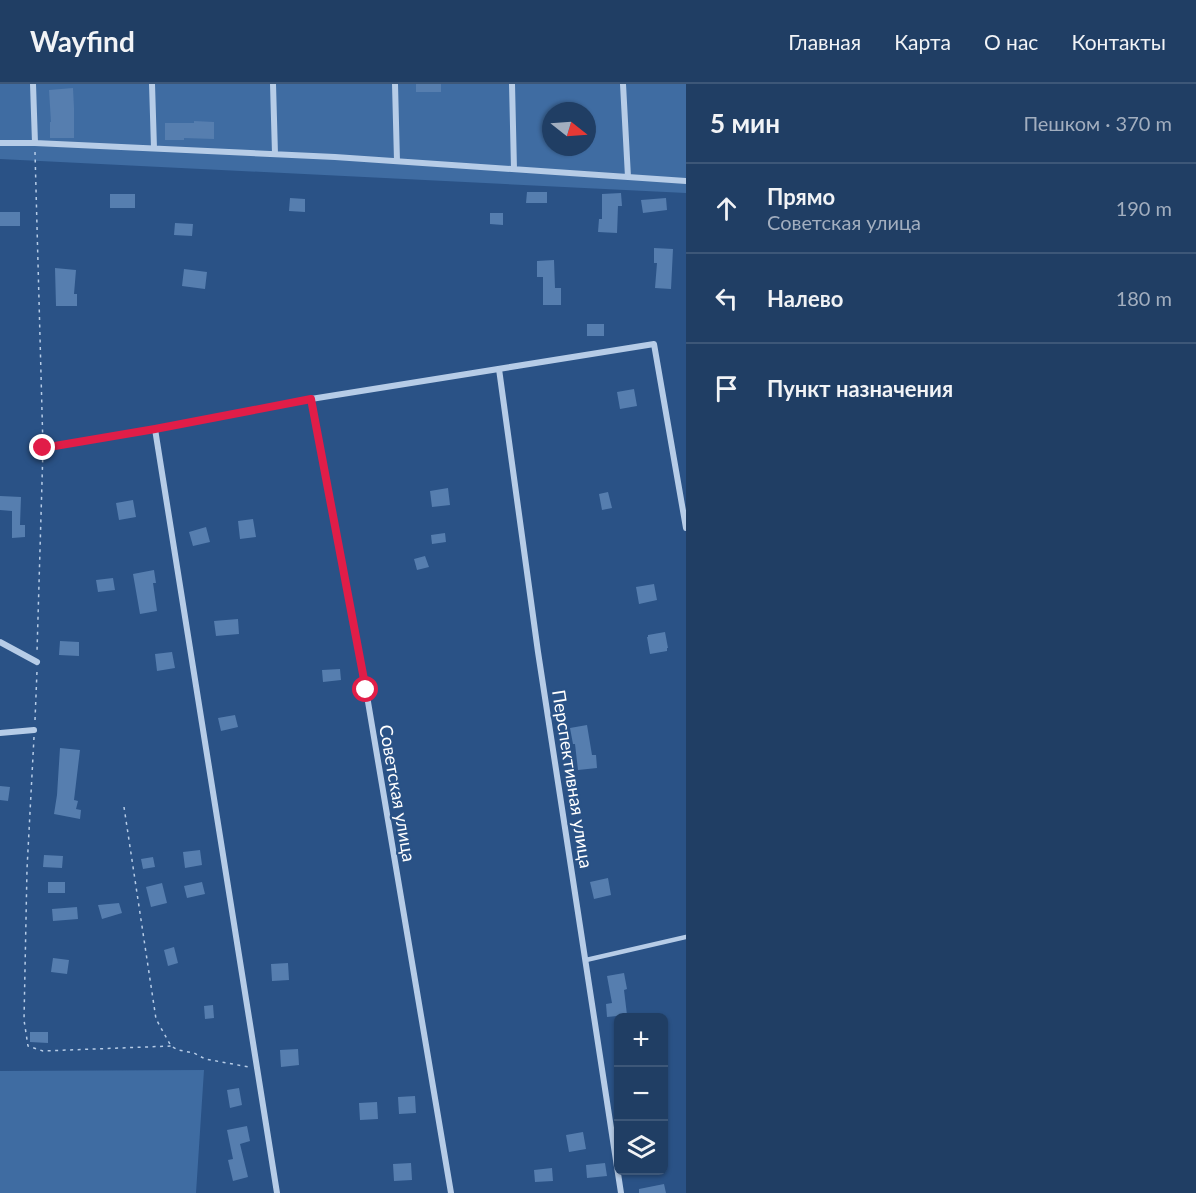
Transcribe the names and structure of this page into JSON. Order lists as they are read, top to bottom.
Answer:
{
  "streets": {
    "street": ["Перспективная улица", "Советская улица"]
  },
  "north": "right",
  "page": {
    "header": "Wayfind",
    "nav": [
      "Главная",
      "Карта",
      "О нас",
      "Контакты"
    ],
    "heading": ["5 мин", "Пешком · 370 m"],
    "list": [
      ["Прямо", "Советская улица", "190 m"],
      ["Налево", "180 m"],
      "Пункт назначения"
    ],
    "map_buttons": ["+", "−"]
  }
}
